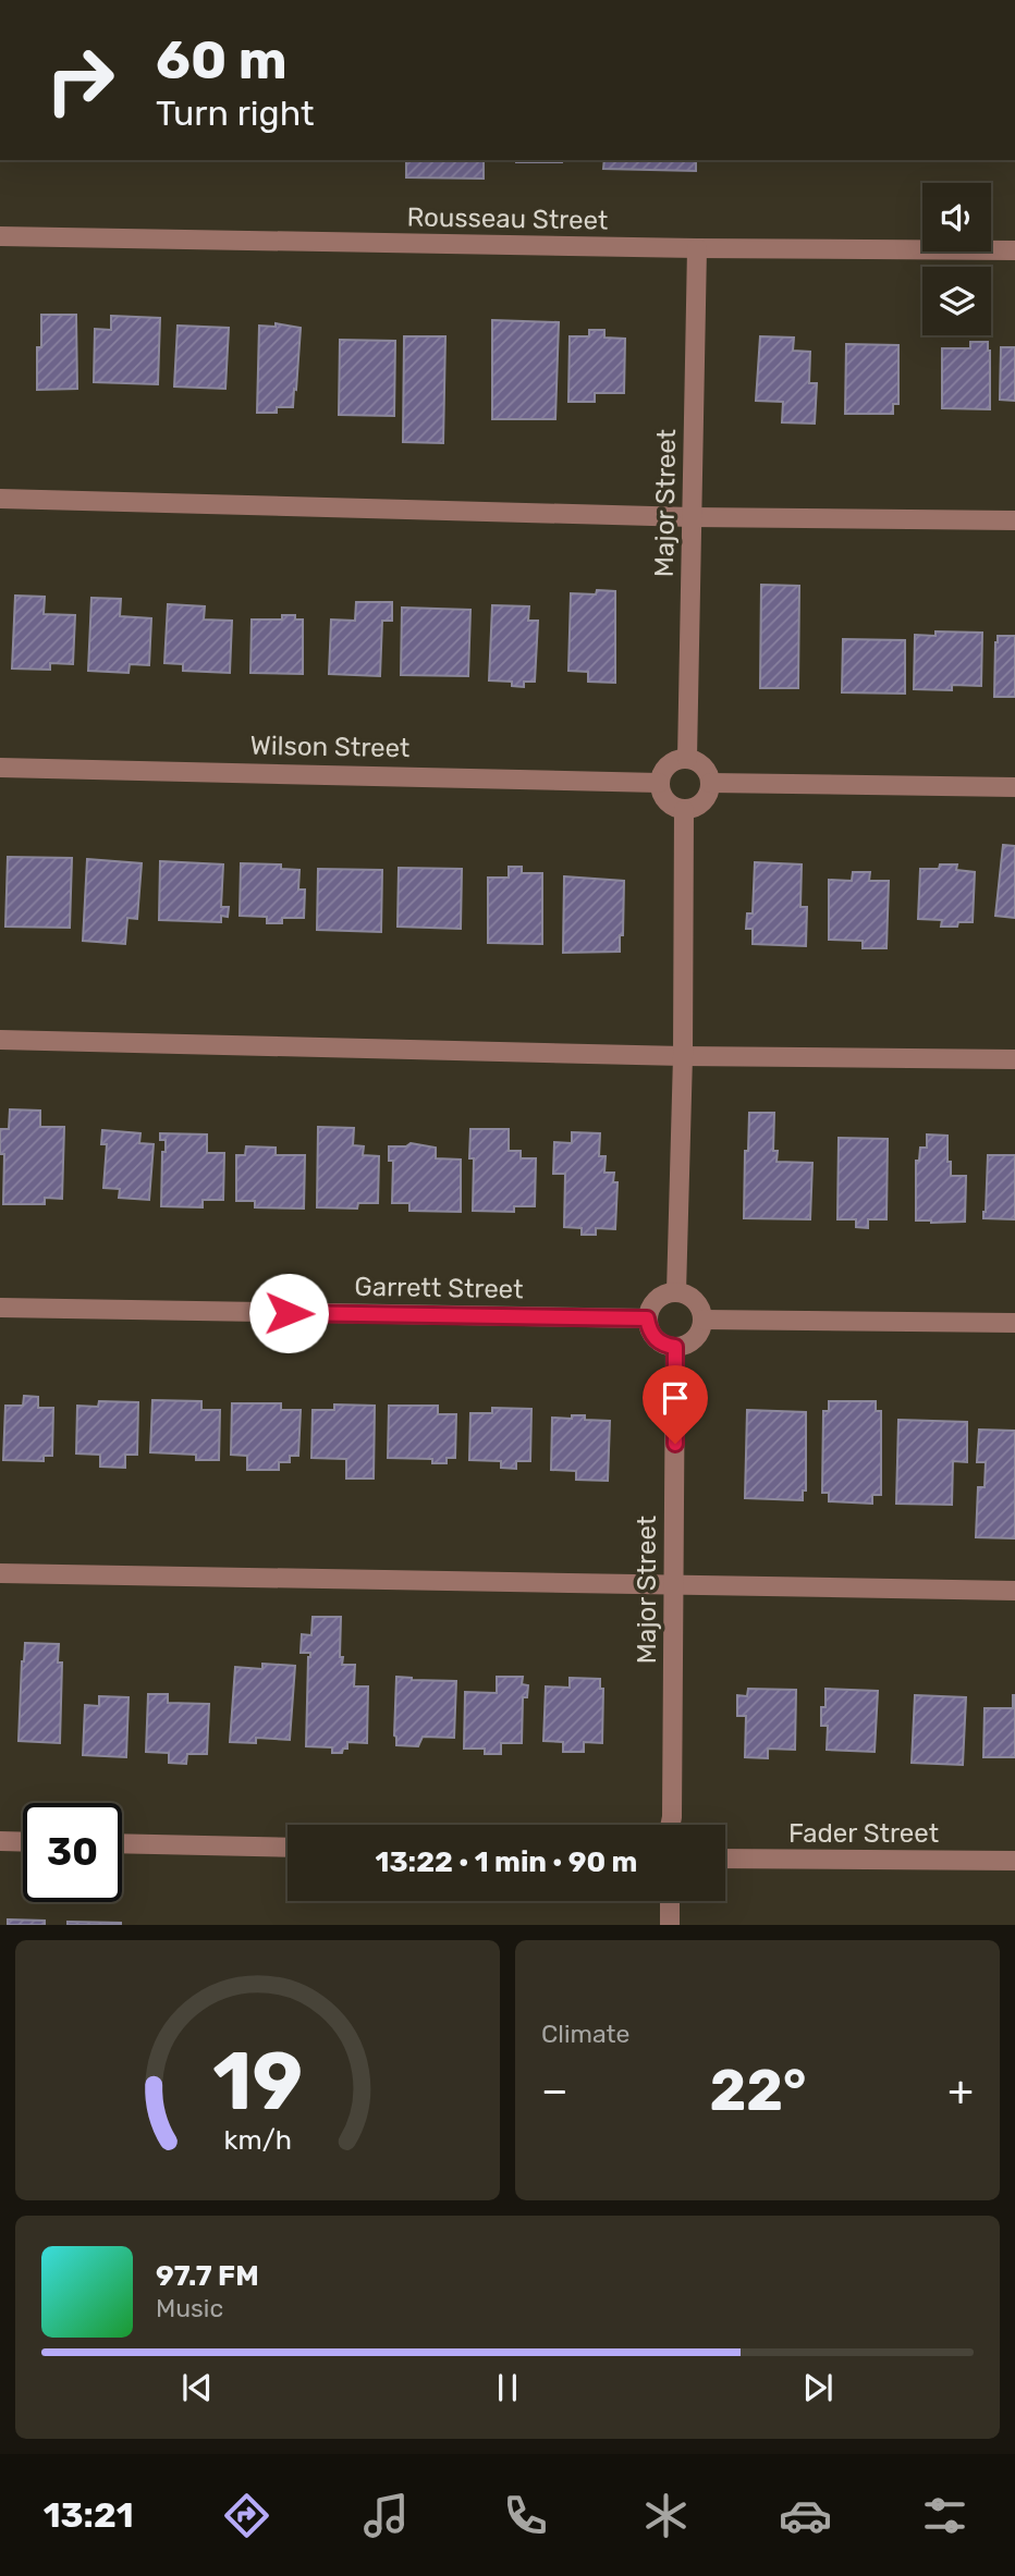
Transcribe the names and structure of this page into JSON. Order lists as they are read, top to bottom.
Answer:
{
  "streets": {
    "street": [
      "Rousseau Street",
      "Major Street",
      "Wilson Street",
      "Garrett Street",
      "Fader Street"
    ]
  },
  "crossings": [
    ["Rousseau Street", "Major Street"],
    ["Major Street", "Wilson Street"],
    ["Major Street", "Garrett Street"]
  ],
  "page": {
    "turn": ["60 m", "Turn right"],
    "limit": "30",
    "trip": "13:22 · 1 min · 90 m",
    "tile": "Climate",
    "heat": ["−", "22°", "+"],
    "song": ["97.7 FM", "Music"],
    "tabs": "13:21",
    "gauge": ["19", "km/h"]
  }
}
